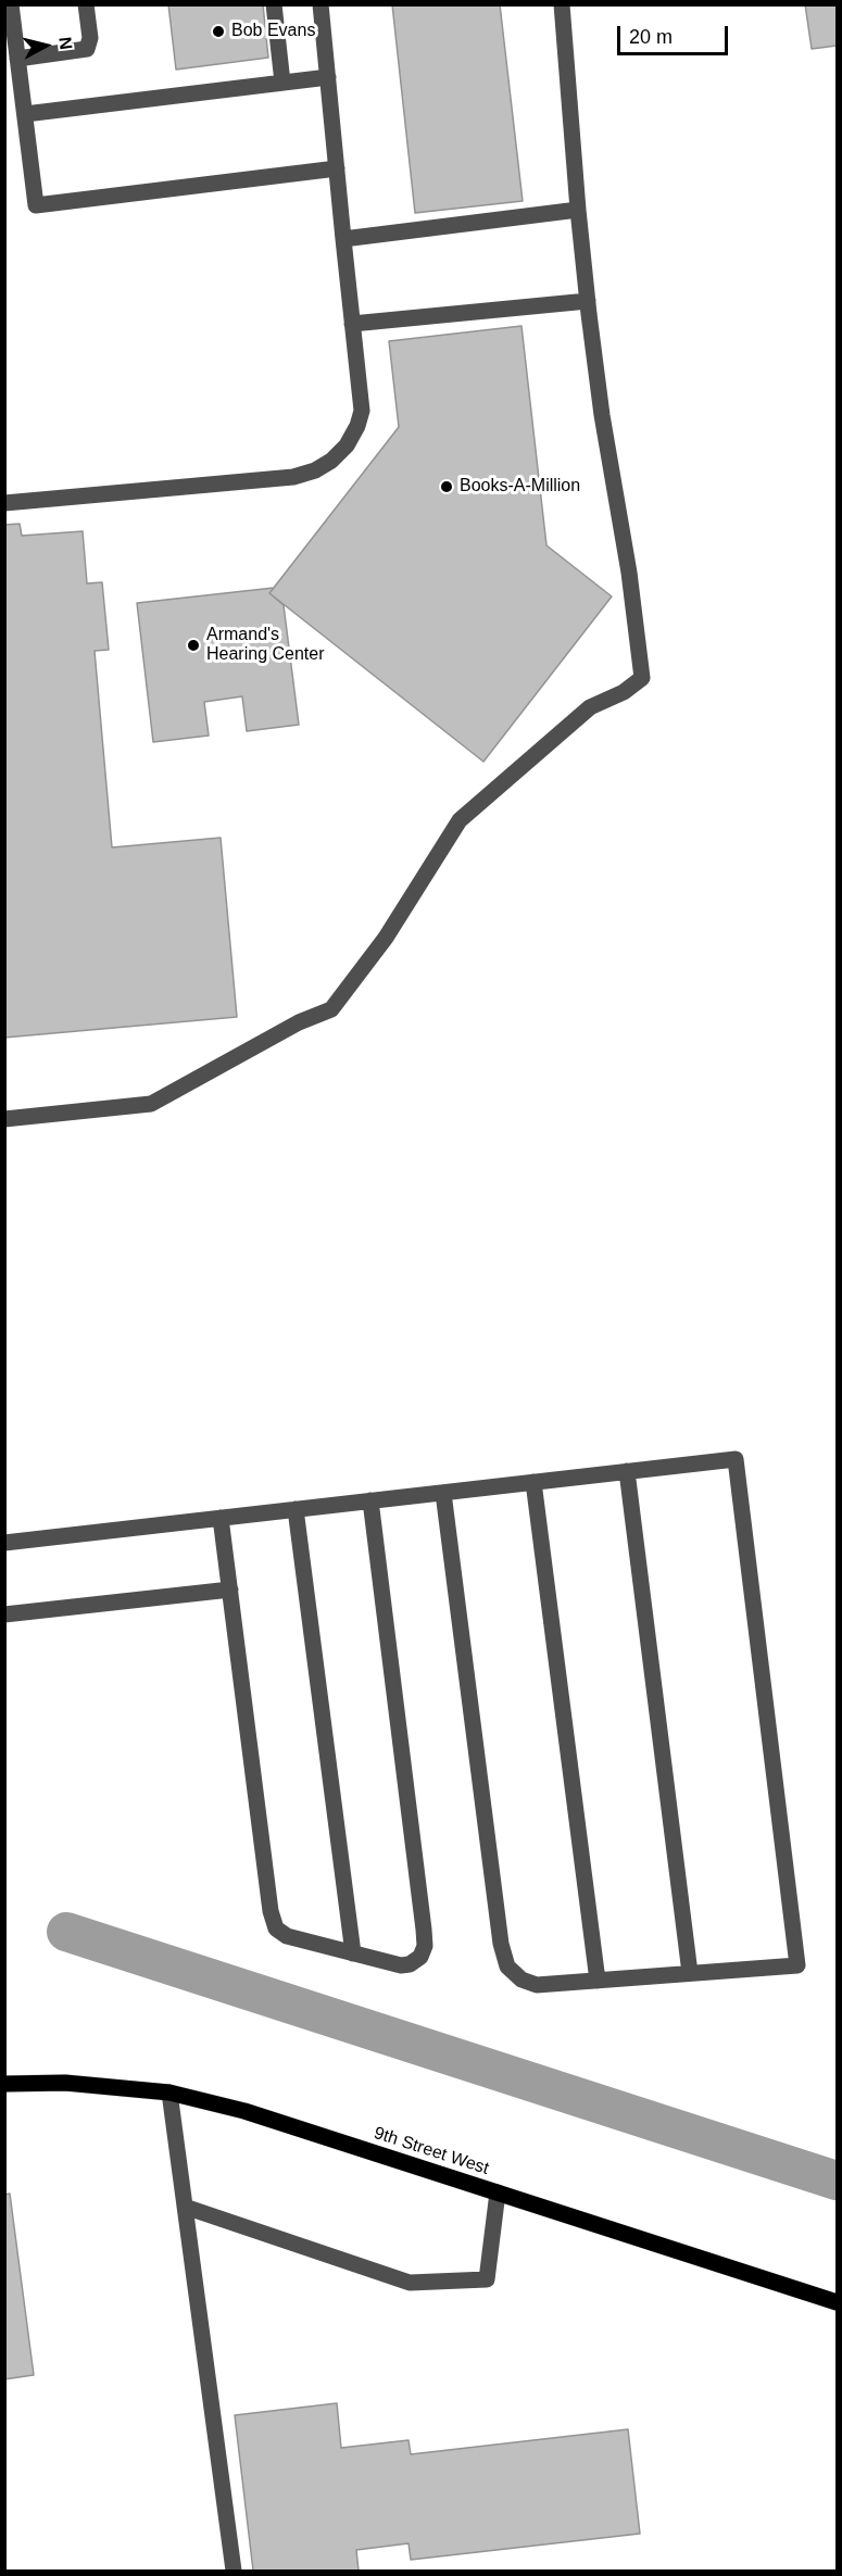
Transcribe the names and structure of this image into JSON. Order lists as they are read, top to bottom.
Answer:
{
  "streets": {
    "main road": ["9th Street West"]
  },
  "places": ["Bob Evans", "Books-A-Million", "Armand's Hearing Center"],
  "scale_bar": "20 m",
  "north": "right"
}
